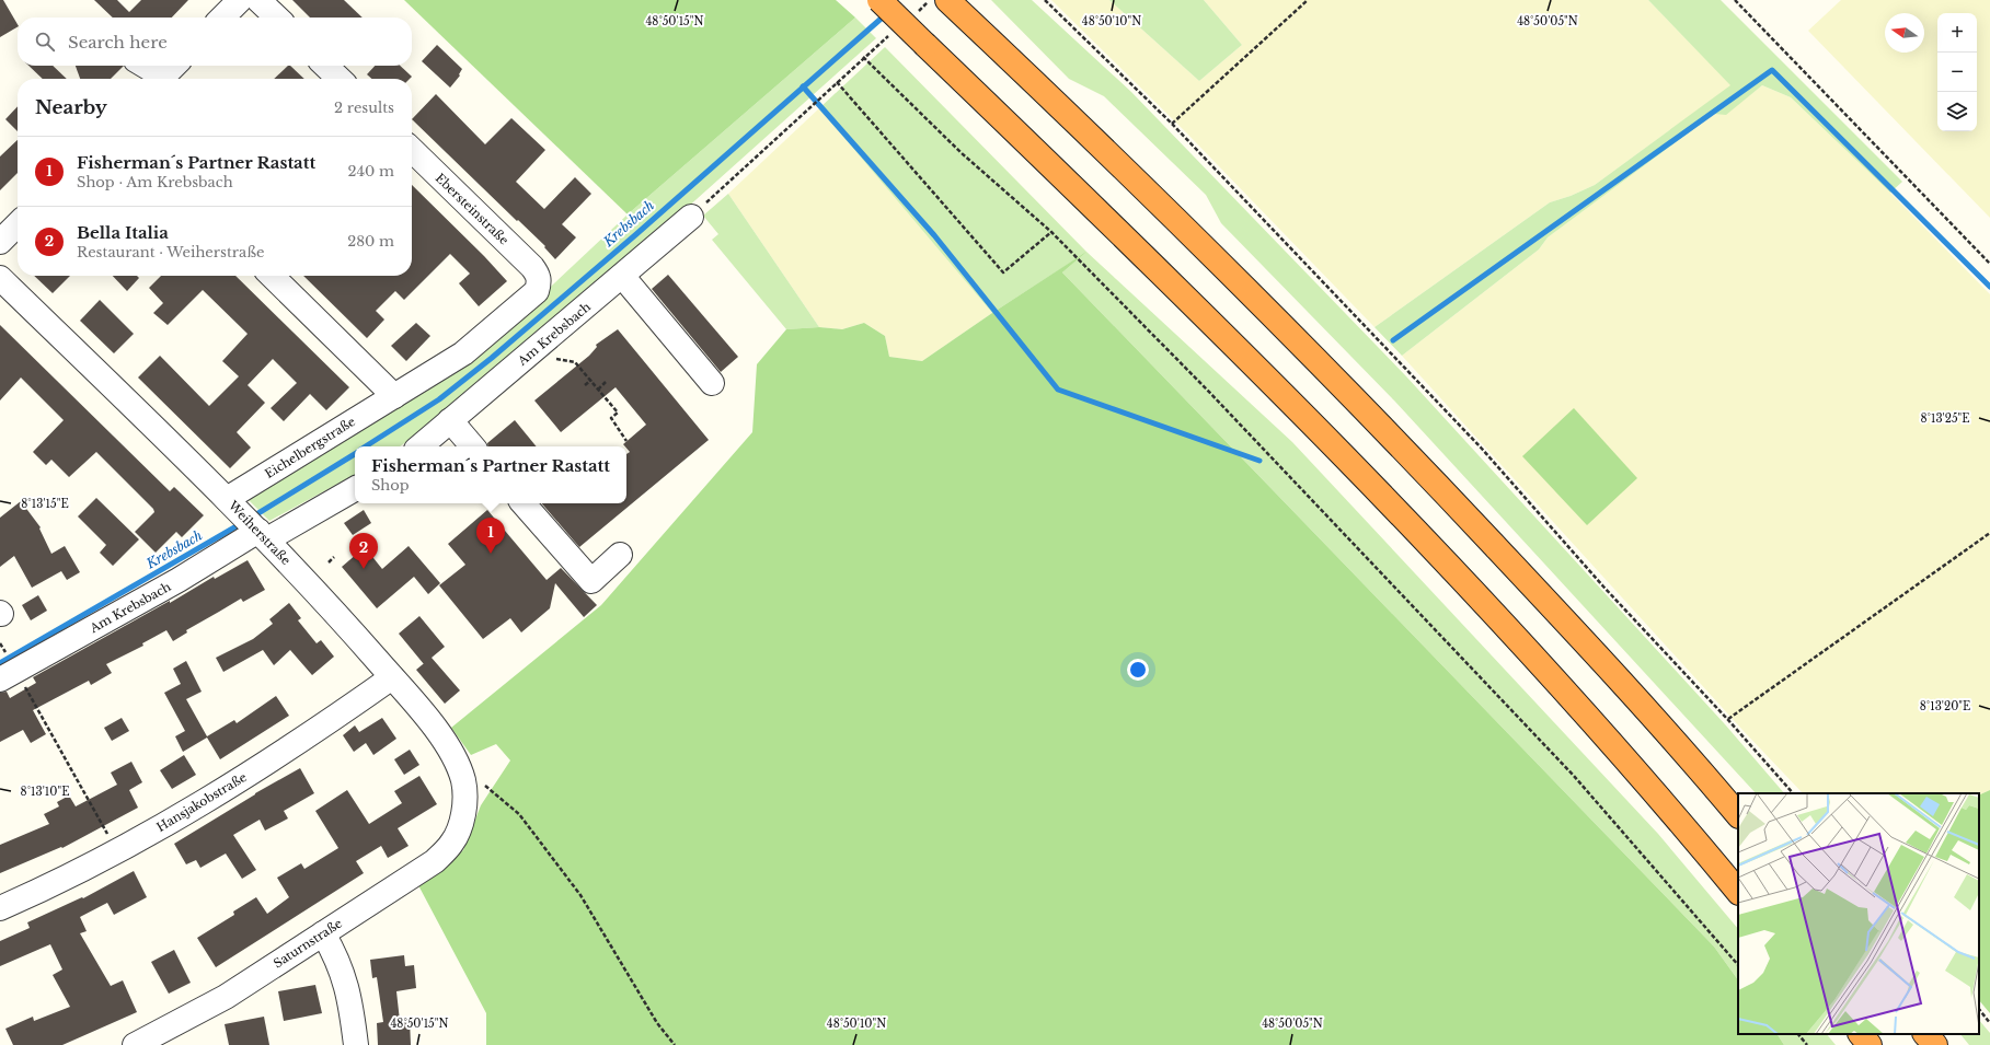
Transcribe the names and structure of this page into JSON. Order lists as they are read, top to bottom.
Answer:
{
  "streets": {
    "street": [
      "Ebersteinstraße",
      "Am Krebsbach",
      "Eichelbergstraße",
      "Weiherstraße",
      "Hansjakobstraße",
      "Saturnstraße"
    ]
  },
  "crossings": [
    ["Ebersteinstraße", "Eichelbergstraße"],
    ["Am Krebsbach", "Eichelbergstraße"],
    ["Am Krebsbach", "Weiherstraße"],
    ["Eichelbergstraße", "Weiherstraße"],
    ["Weiherstraße", "Hansjakobstraße"],
    ["Weiherstraße", "Saturnstraße"]
  ],
  "water": ["Krebsbach"],
  "north": "left",
  "page": {
    "map_buttons": ["+", "−"],
    "search": "Search here",
    "heading": ["Nearby", "2 results"],
    "list": [
      {
        "mark": "1",
        "name": "Fisherman´s Partner Rastatt",
        "note": "Shop · Am Krebsbach",
        "value": "240 m"
      },
      {
        "mark": "2",
        "name": "Bella Italia",
        "note": "Restaurant · Weiherstraße",
        "value": "280 m"
      }
    ],
    "popup": ["Fisherman´s Partner Rastatt", "Shop"],
    "pins": ["1", "2"]
  },
  "coordinates": [
    "48°50'15\"N",
    "48°50'10\"N",
    "48°50'05\"N",
    "8°13'25\"E",
    "8°13'15\"E",
    "8°13'20\"E",
    "8°13'10\"E"
  ]
}
